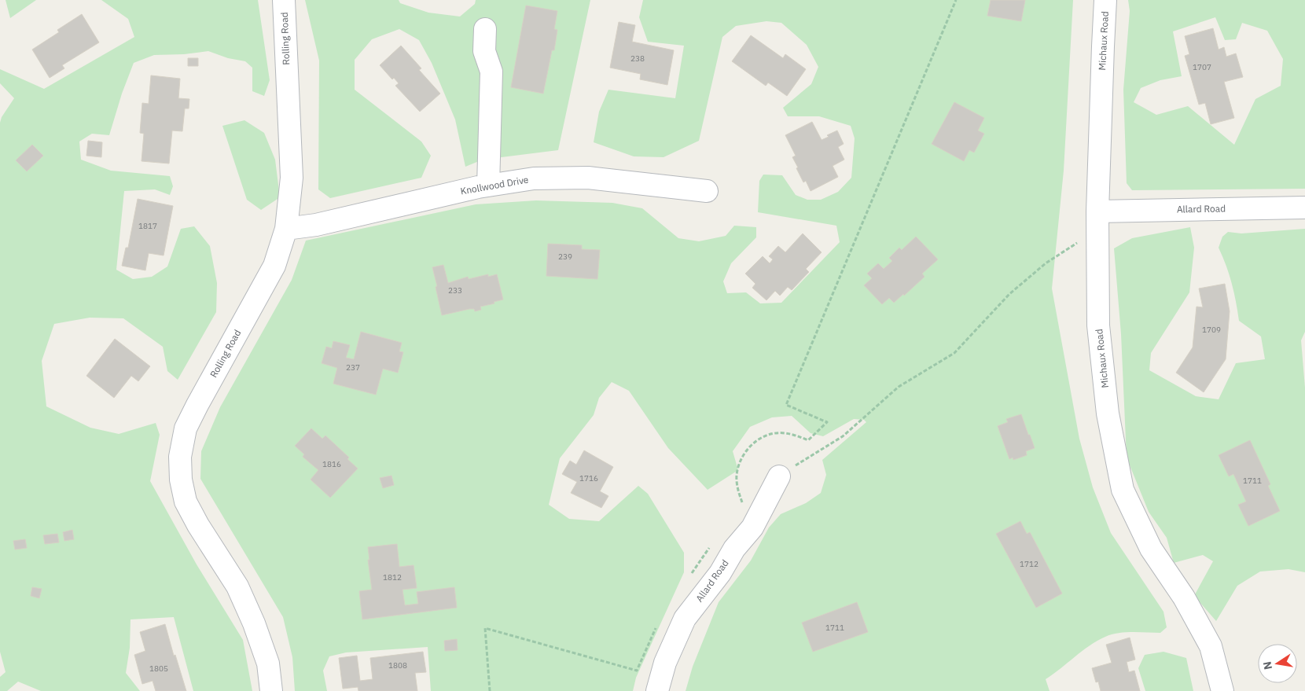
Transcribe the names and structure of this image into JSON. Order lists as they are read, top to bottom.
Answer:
{
  "streets": {
    "street": [
      "Rolling Road",
      "Michaux Road",
      "Knollwood Drive",
      "Allard Road"
    ]
  },
  "crossings": [
    ["Rolling Road", "Knollwood Drive"],
    ["Michaux Road", "Allard Road"]
  ],
  "house_numbers": [
    "238",
    "1707",
    "1817",
    "239",
    "233",
    "1709",
    "237",
    "1816",
    "1716",
    "1711",
    "1712",
    "1812",
    "1711",
    "1808",
    "1805"
  ],
  "north": "left"
}
